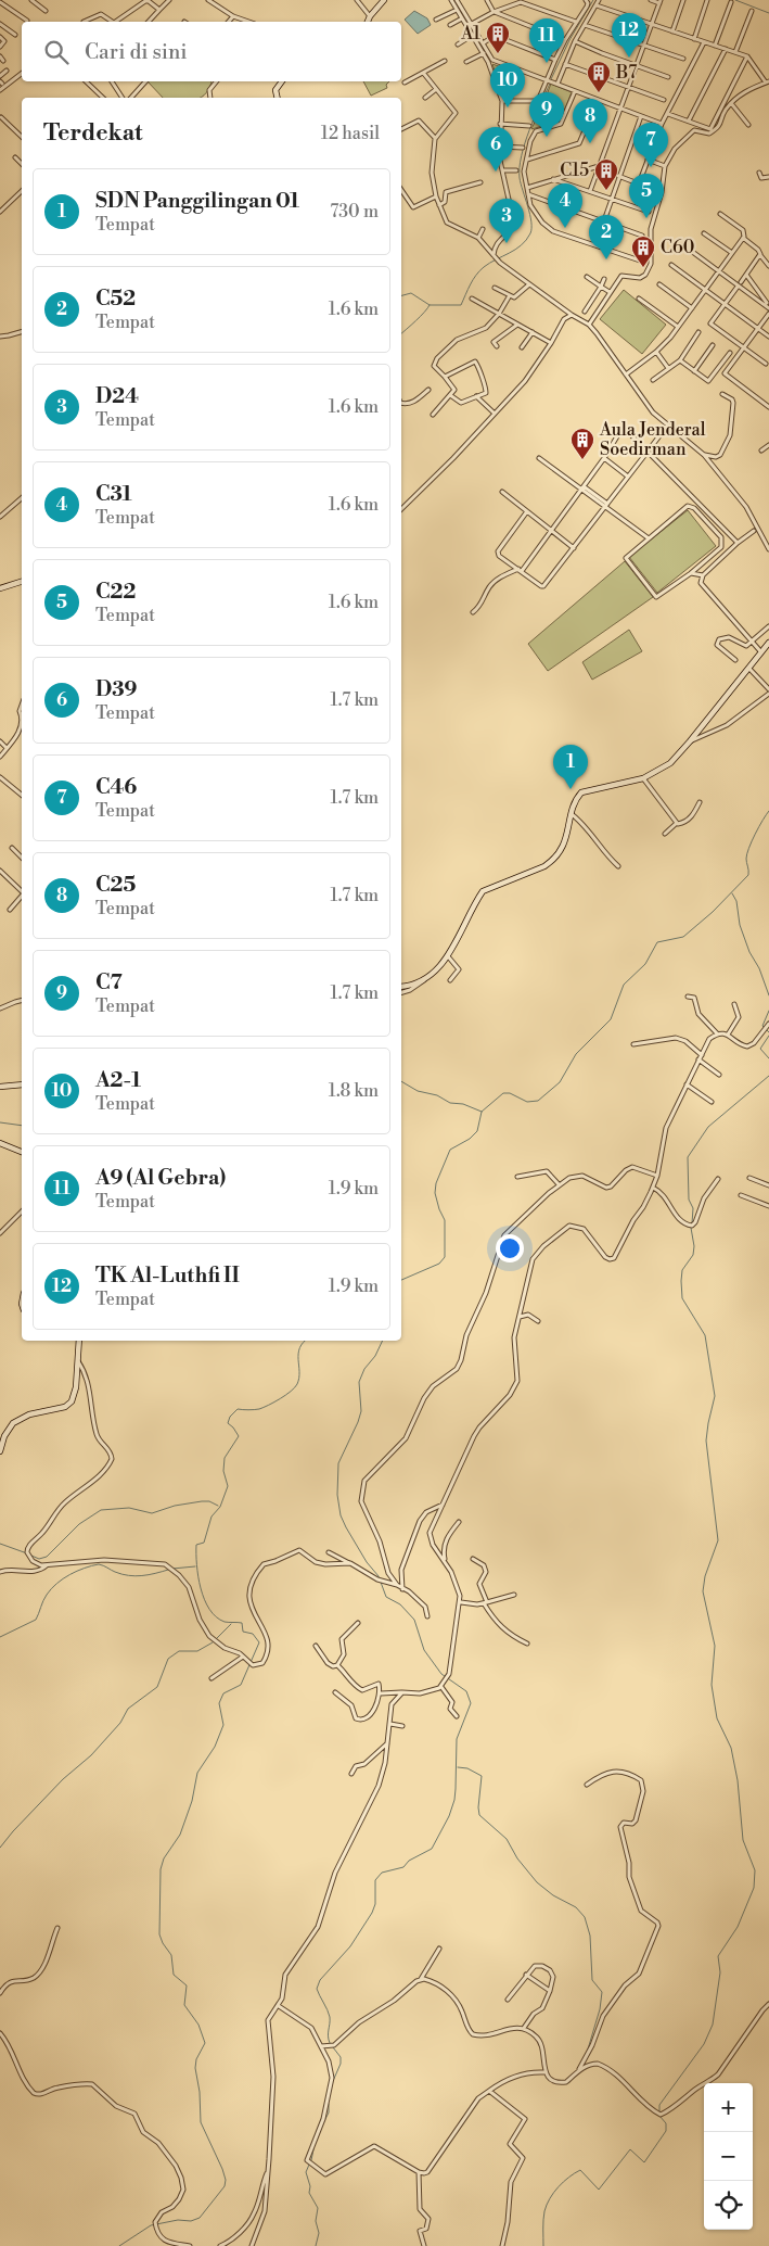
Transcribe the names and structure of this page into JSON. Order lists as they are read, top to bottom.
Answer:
{
  "places": {
    "building": [
      "A1",
      "B7",
      "C15",
      "C60",
      "Aula Jenderal Soedirman"
    ]
  },
  "page": {
    "pins": [
      "12",
      "11",
      "10",
      "9",
      "8",
      "7",
      "6",
      "5",
      "4",
      "3",
      "2",
      "1"
    ],
    "search": "Cari di sini",
    "heading": ["Terdekat", "12 hasil"],
    "list": [
      {
        "mark": "1",
        "name": "SDN Panggilingan 01",
        "note": "Tempat",
        "value": "730 m"
      },
      {
        "mark": "2",
        "name": "C52",
        "note": "Tempat",
        "value": "1.6 km"
      },
      {
        "mark": "3",
        "name": "D24",
        "note": "Tempat",
        "value": "1.6 km"
      },
      {
        "mark": "4",
        "name": "C31",
        "note": "Tempat",
        "value": "1.6 km"
      },
      {
        "mark": "5",
        "name": "C22",
        "note": "Tempat",
        "value": "1.6 km"
      },
      {
        "mark": "6",
        "name": "D39",
        "note": "Tempat",
        "value": "1.7 km"
      },
      {
        "mark": "7",
        "name": "C46",
        "note": "Tempat",
        "value": "1.7 km"
      },
      {
        "mark": "8",
        "name": "C25",
        "note": "Tempat",
        "value": "1.7 km"
      },
      {
        "mark": "9",
        "name": "C7",
        "note": "Tempat",
        "value": "1.7 km"
      },
      {
        "mark": "10",
        "name": "A2-1",
        "note": "Tempat",
        "value": "1.8 km"
      },
      {
        "mark": "11",
        "name": "A9 (Al Gebra)",
        "note": "Tempat",
        "value": "1.9 km"
      },
      {
        "mark": "12",
        "name": "TK Al-Luthfi II",
        "note": "Tempat",
        "value": "1.9 km"
      }
    ],
    "map_buttons": ["+", "−"]
  }
}
